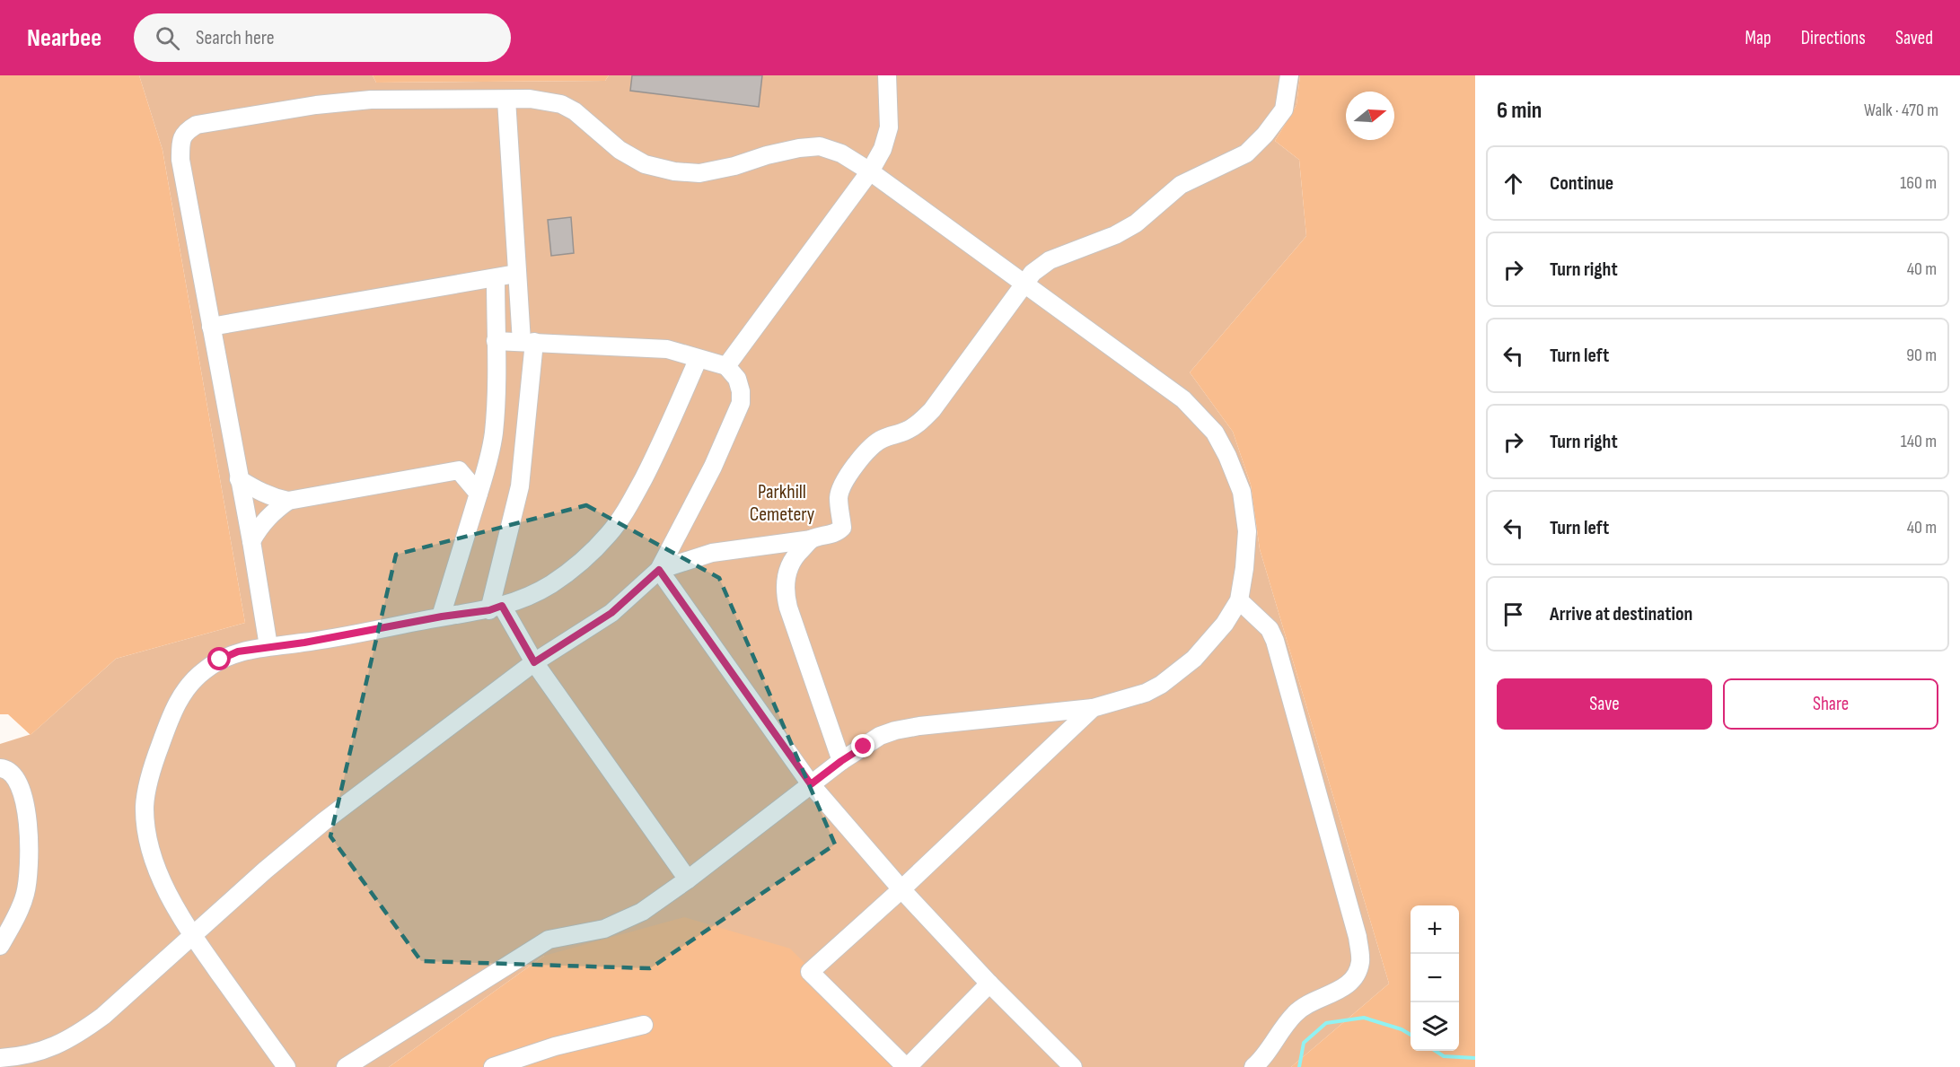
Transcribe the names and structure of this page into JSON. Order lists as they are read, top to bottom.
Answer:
{
  "parks": ["Parkhill Cemetery"],
  "north": "right",
  "page": {
    "header": "Nearbee",
    "search": "Search here",
    "nav": ["Map", "Directions", "Saved"],
    "heading": ["6 min", "Walk · 470 m"],
    "list": [
      ["Continue", "160 m"],
      ["Turn right", "40 m"],
      ["Turn left", "90 m"],
      ["Turn right", "140 m"],
      ["Turn left", "40 m"],
      "Arrive at destination"
    ],
    "buttons": ["Save", "Share"],
    "map_buttons": ["+", "−"]
  }
}
